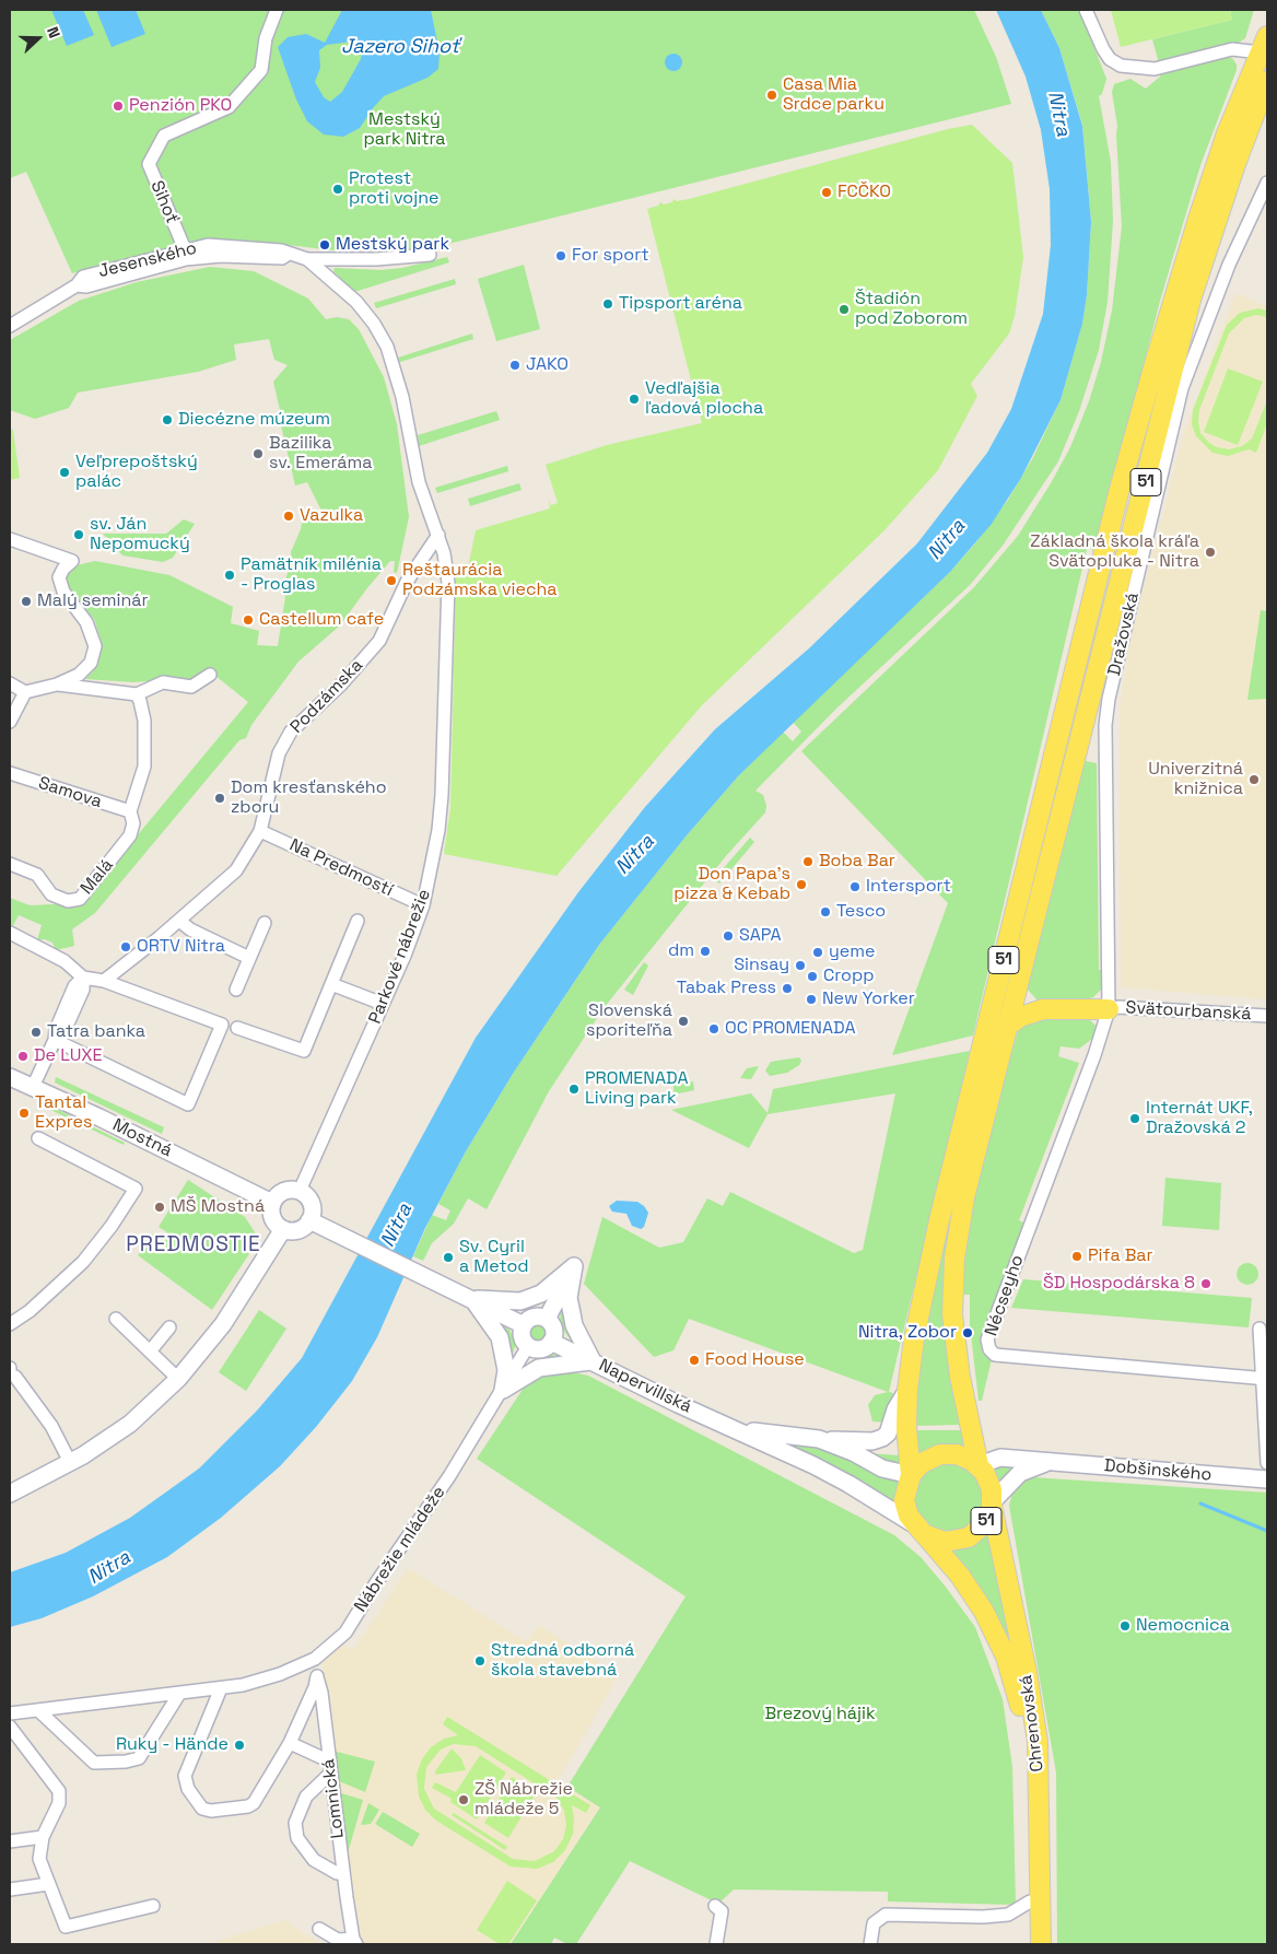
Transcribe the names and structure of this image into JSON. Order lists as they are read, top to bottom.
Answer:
{
  "streets": {
    "main road": ["51", "Chrenovská"],
    "street": [
      "Sihoť",
      "Jesenského",
      "Dražovská",
      "Podzámska",
      "Samova",
      "Na Predmostí",
      "Malá",
      "Parkové nábrežie",
      "Svätourbanská",
      "Mostná",
      "Nécseyho",
      "Napervillská",
      "Dobšinského",
      "Nábrežie mládeže",
      "Lomnická"
    ]
  },
  "crossings": [
    ["Sihoť", "Jesenského"],
    ["51", "Napervillská"],
    ["51", "Dobšinského"],
    ["51", "Chrenovská"],
    ["Dražovská", "Svätourbanská"],
    ["Dražovská", "Nécseyho"],
    ["Podzámska", "Na Predmostí"],
    ["Podzámska", "Parkové nábrežie"],
    ["Samova", "Malá"],
    ["Na Predmostí", "Parkové nábrežie"],
    ["Parkové nábrežie", "Mostná"],
    ["Svätourbanská", "Nécseyho"],
    ["Napervillská", "Dobšinského"],
    ["Napervillská", "Nábrežie mládeže"],
    ["Napervillská", "Chrenovská"],
    ["Dobšinského", "Chrenovská"],
    ["Nábrežie mládeže", "Lomnická"]
  ],
  "districts": ["PREDMOSTIE"],
  "water": ["Jazero Sihoť", "Nitra"],
  "parks": ["Mestský park Nitra", "Brezový hájik"],
  "places": [
    "Casa Mia Srdce parku",
    "Penzión PKO",
    "Protest proti vojne",
    "FCČKO",
    "Mestský park",
    "For sport",
    "Tipsport aréna",
    "Štadión pod Zoborom",
    "JAKO",
    "Vedľajšia ľadová plocha",
    "Diecézne múzeum",
    "Bazilika sv. Emeráma",
    "Veľprepoštský palác",
    "Vazulka",
    "sv. Ján Nepomucký",
    "Základná škola kráľa Svätopluka - Nitra",
    "Pamätník milénia - Proglas",
    "Reštaurácia Podzámska viecha",
    "Malý seminár",
    "Castellum cafe",
    "Univerzitná knižnica",
    "Dom kresťanského zboru",
    "Boba Bar",
    "Don Papa's pizza & Kebab",
    "Intersport",
    "Tesco",
    "SAPA",
    "ORTV Nitra",
    "dm",
    "yeme",
    "Sinsay",
    "Cropp",
    "Tabak Press",
    "New Yorker",
    "Slovenská sporiteľňa",
    "OC PROMENADA",
    "Tatra banka",
    "De LUXE",
    "PROMENADA Living park",
    "Tantal Expres",
    "Internát UKF, Dražovská 2",
    "MŠ Mostná",
    "Pifa Bar",
    "Sv. Cyril a Metod",
    "ŠD Hospodárska 8",
    "Nitra, Zobor",
    "Food House",
    "Nemocnica",
    "Stredná odborná škola stavebná",
    "Ruky - Hände",
    "ZŠ Nábrežie mládeže 5"
  ],
  "north": "right"
}
